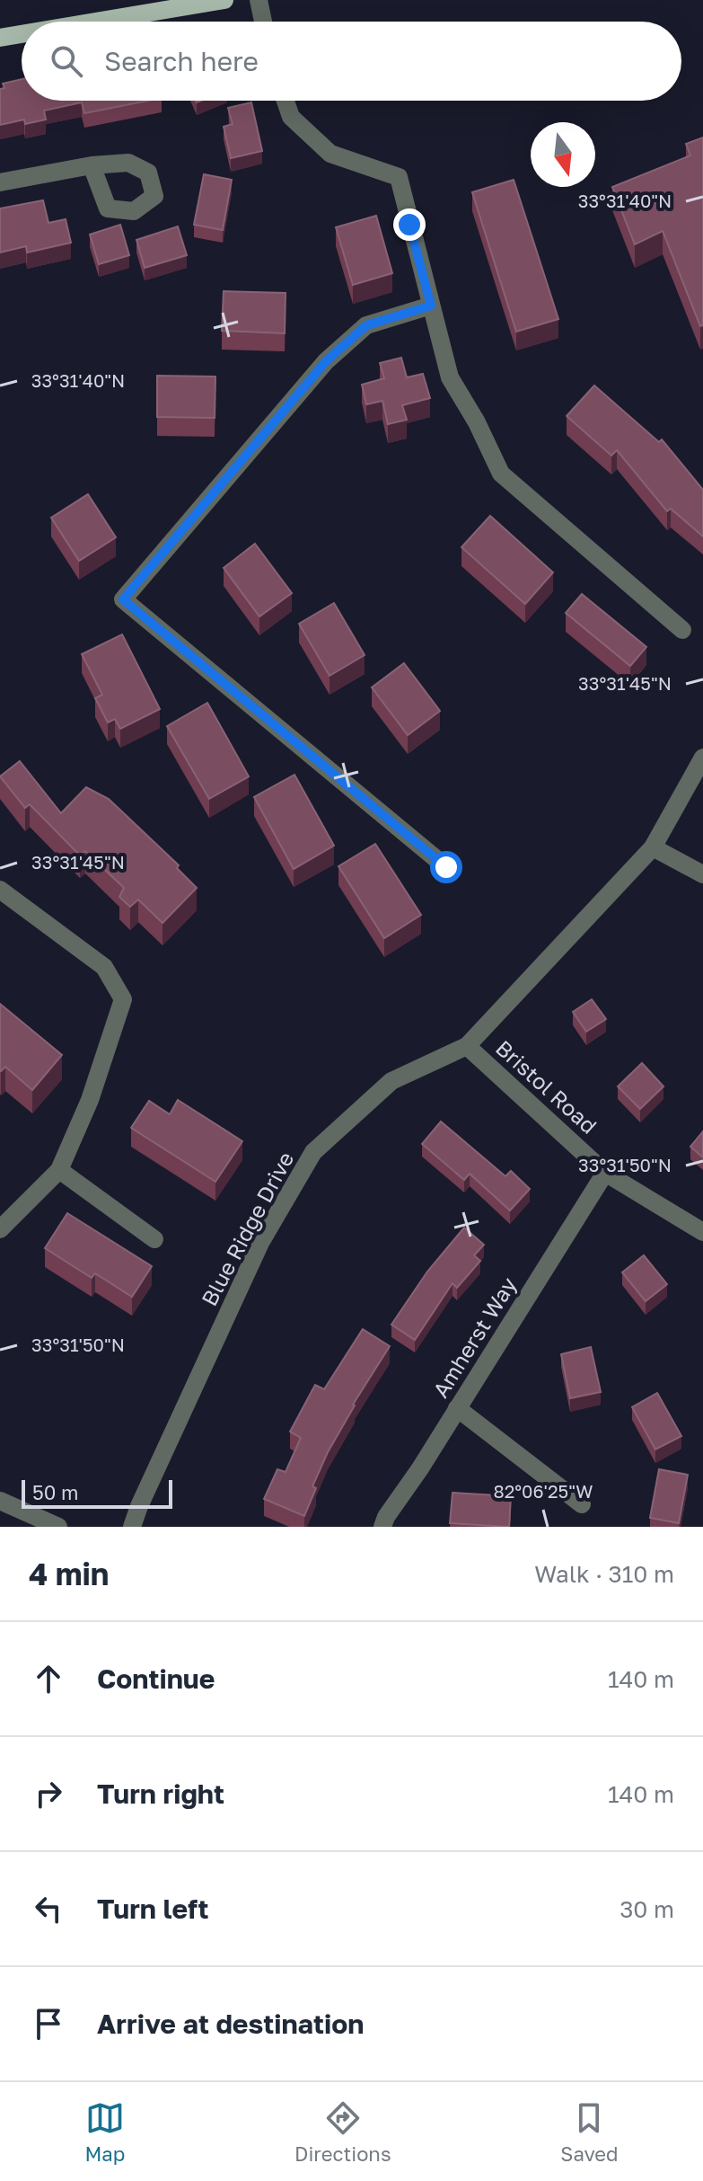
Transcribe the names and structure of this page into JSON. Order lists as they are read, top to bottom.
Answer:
{
  "streets": {
    "street": ["Bristol Road", "Blue Ridge Drive", "Amherst Way"]
  },
  "crossings": [
    ["Bristol Road", "Blue Ridge Drive"],
    ["Bristol Road", "Amherst Way"]
  ],
  "scale_bar": "50 m",
  "north": "bottom",
  "page": {
    "search": "Search here",
    "scale": "50 m",
    "heading": ["4 min", "Walk · 310 m"],
    "list": [
      ["Continue", "140 m"],
      ["Turn right", "140 m"],
      ["Turn left", "30 m"],
      "Arrive at destination"
    ],
    "nav": ["Map", "Directions", "Saved"]
  },
  "coordinates": [
    "33°31'40\"N",
    "33°31'45\"N",
    "33°31'50\"N",
    "82°06'25\"W"
  ]
}
